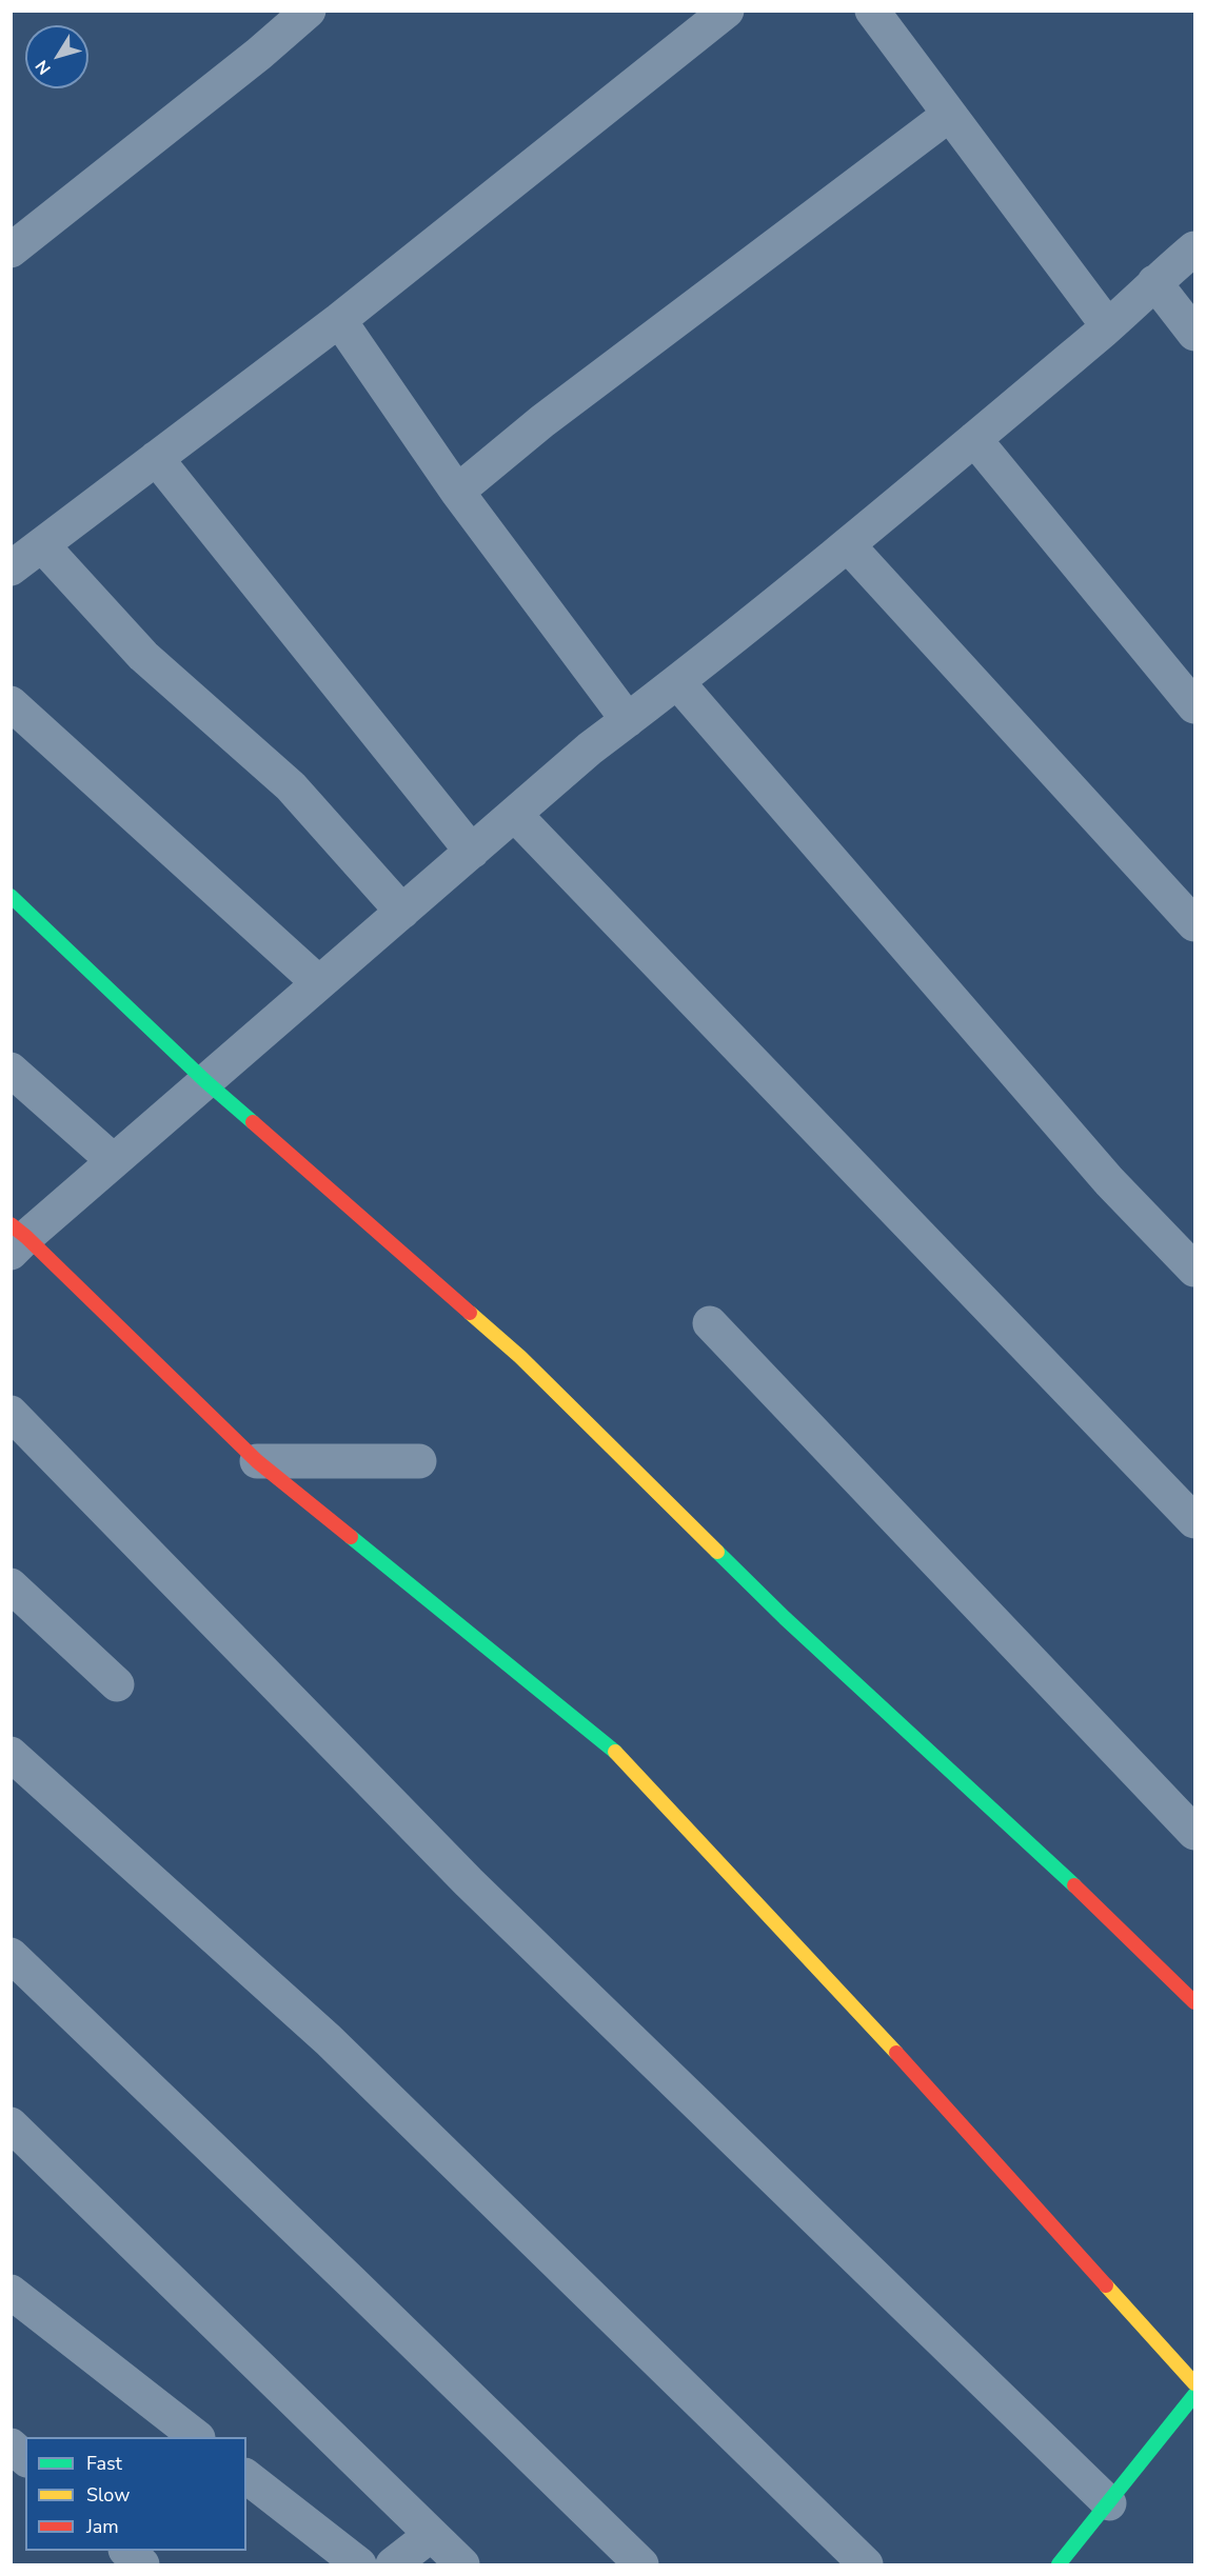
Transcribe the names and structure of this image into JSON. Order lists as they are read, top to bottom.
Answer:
{
  "legend": ["Fast", "Slow", "Jam"],
  "north": "bottom left"
}
